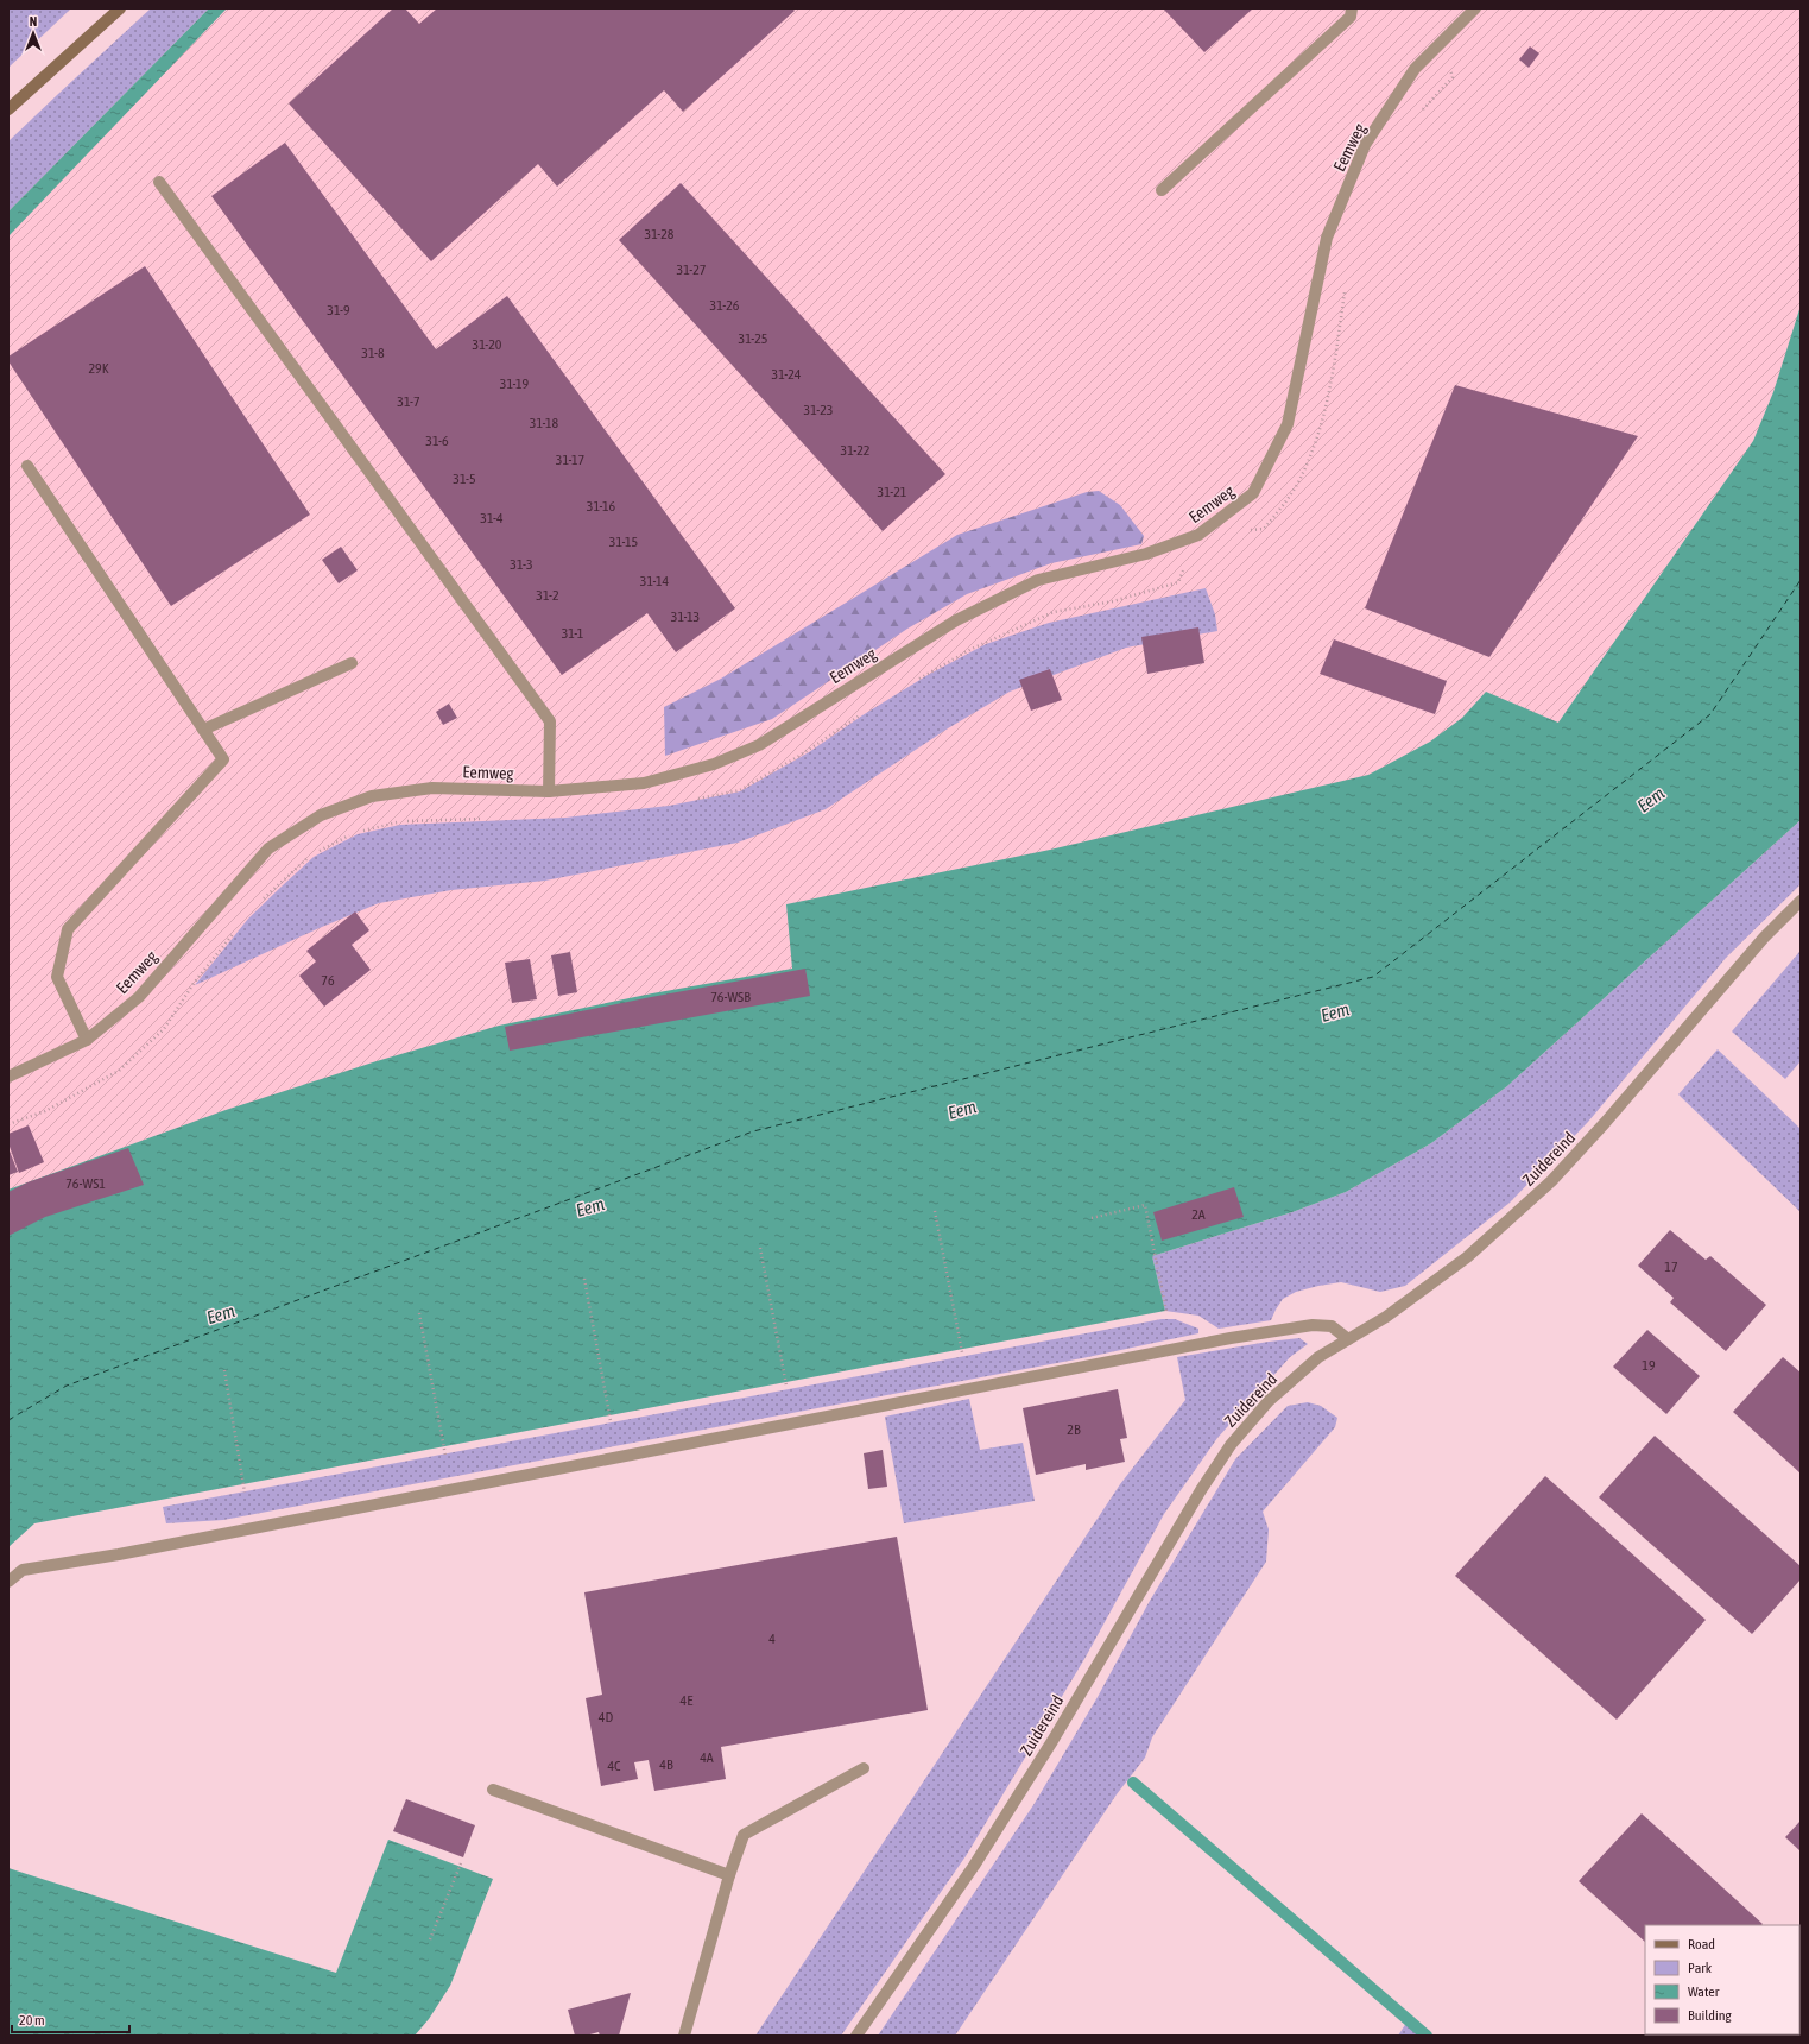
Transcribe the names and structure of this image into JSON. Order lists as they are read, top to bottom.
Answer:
{
  "streets": {
    "street": ["Eemweg", "Zuidereind"]
  },
  "water": ["Eem"],
  "house_numbers": [
    "31-28",
    "31-27",
    "31-26",
    "31-9",
    "31-25",
    "31-20",
    "31-8",
    "29K",
    "31-24",
    "31-19",
    "31-7",
    "31-23",
    "31-18",
    "31-6",
    "31-22",
    "31-17",
    "31-5",
    "31-21",
    "31-16",
    "31-4",
    "31-15",
    "31-3",
    "31-14",
    "31-2",
    "31-13",
    "31-1",
    "76",
    "76-WSB",
    "76-WS1",
    "2A",
    "17",
    "19",
    "2B",
    "4",
    "4E",
    "4D",
    "4A",
    "4B",
    "4C"
  ],
  "legend": [
    "Road",
    "Park",
    "Water",
    "Building"
  ],
  "scale_bar": "20 m",
  "north": "top"
}
